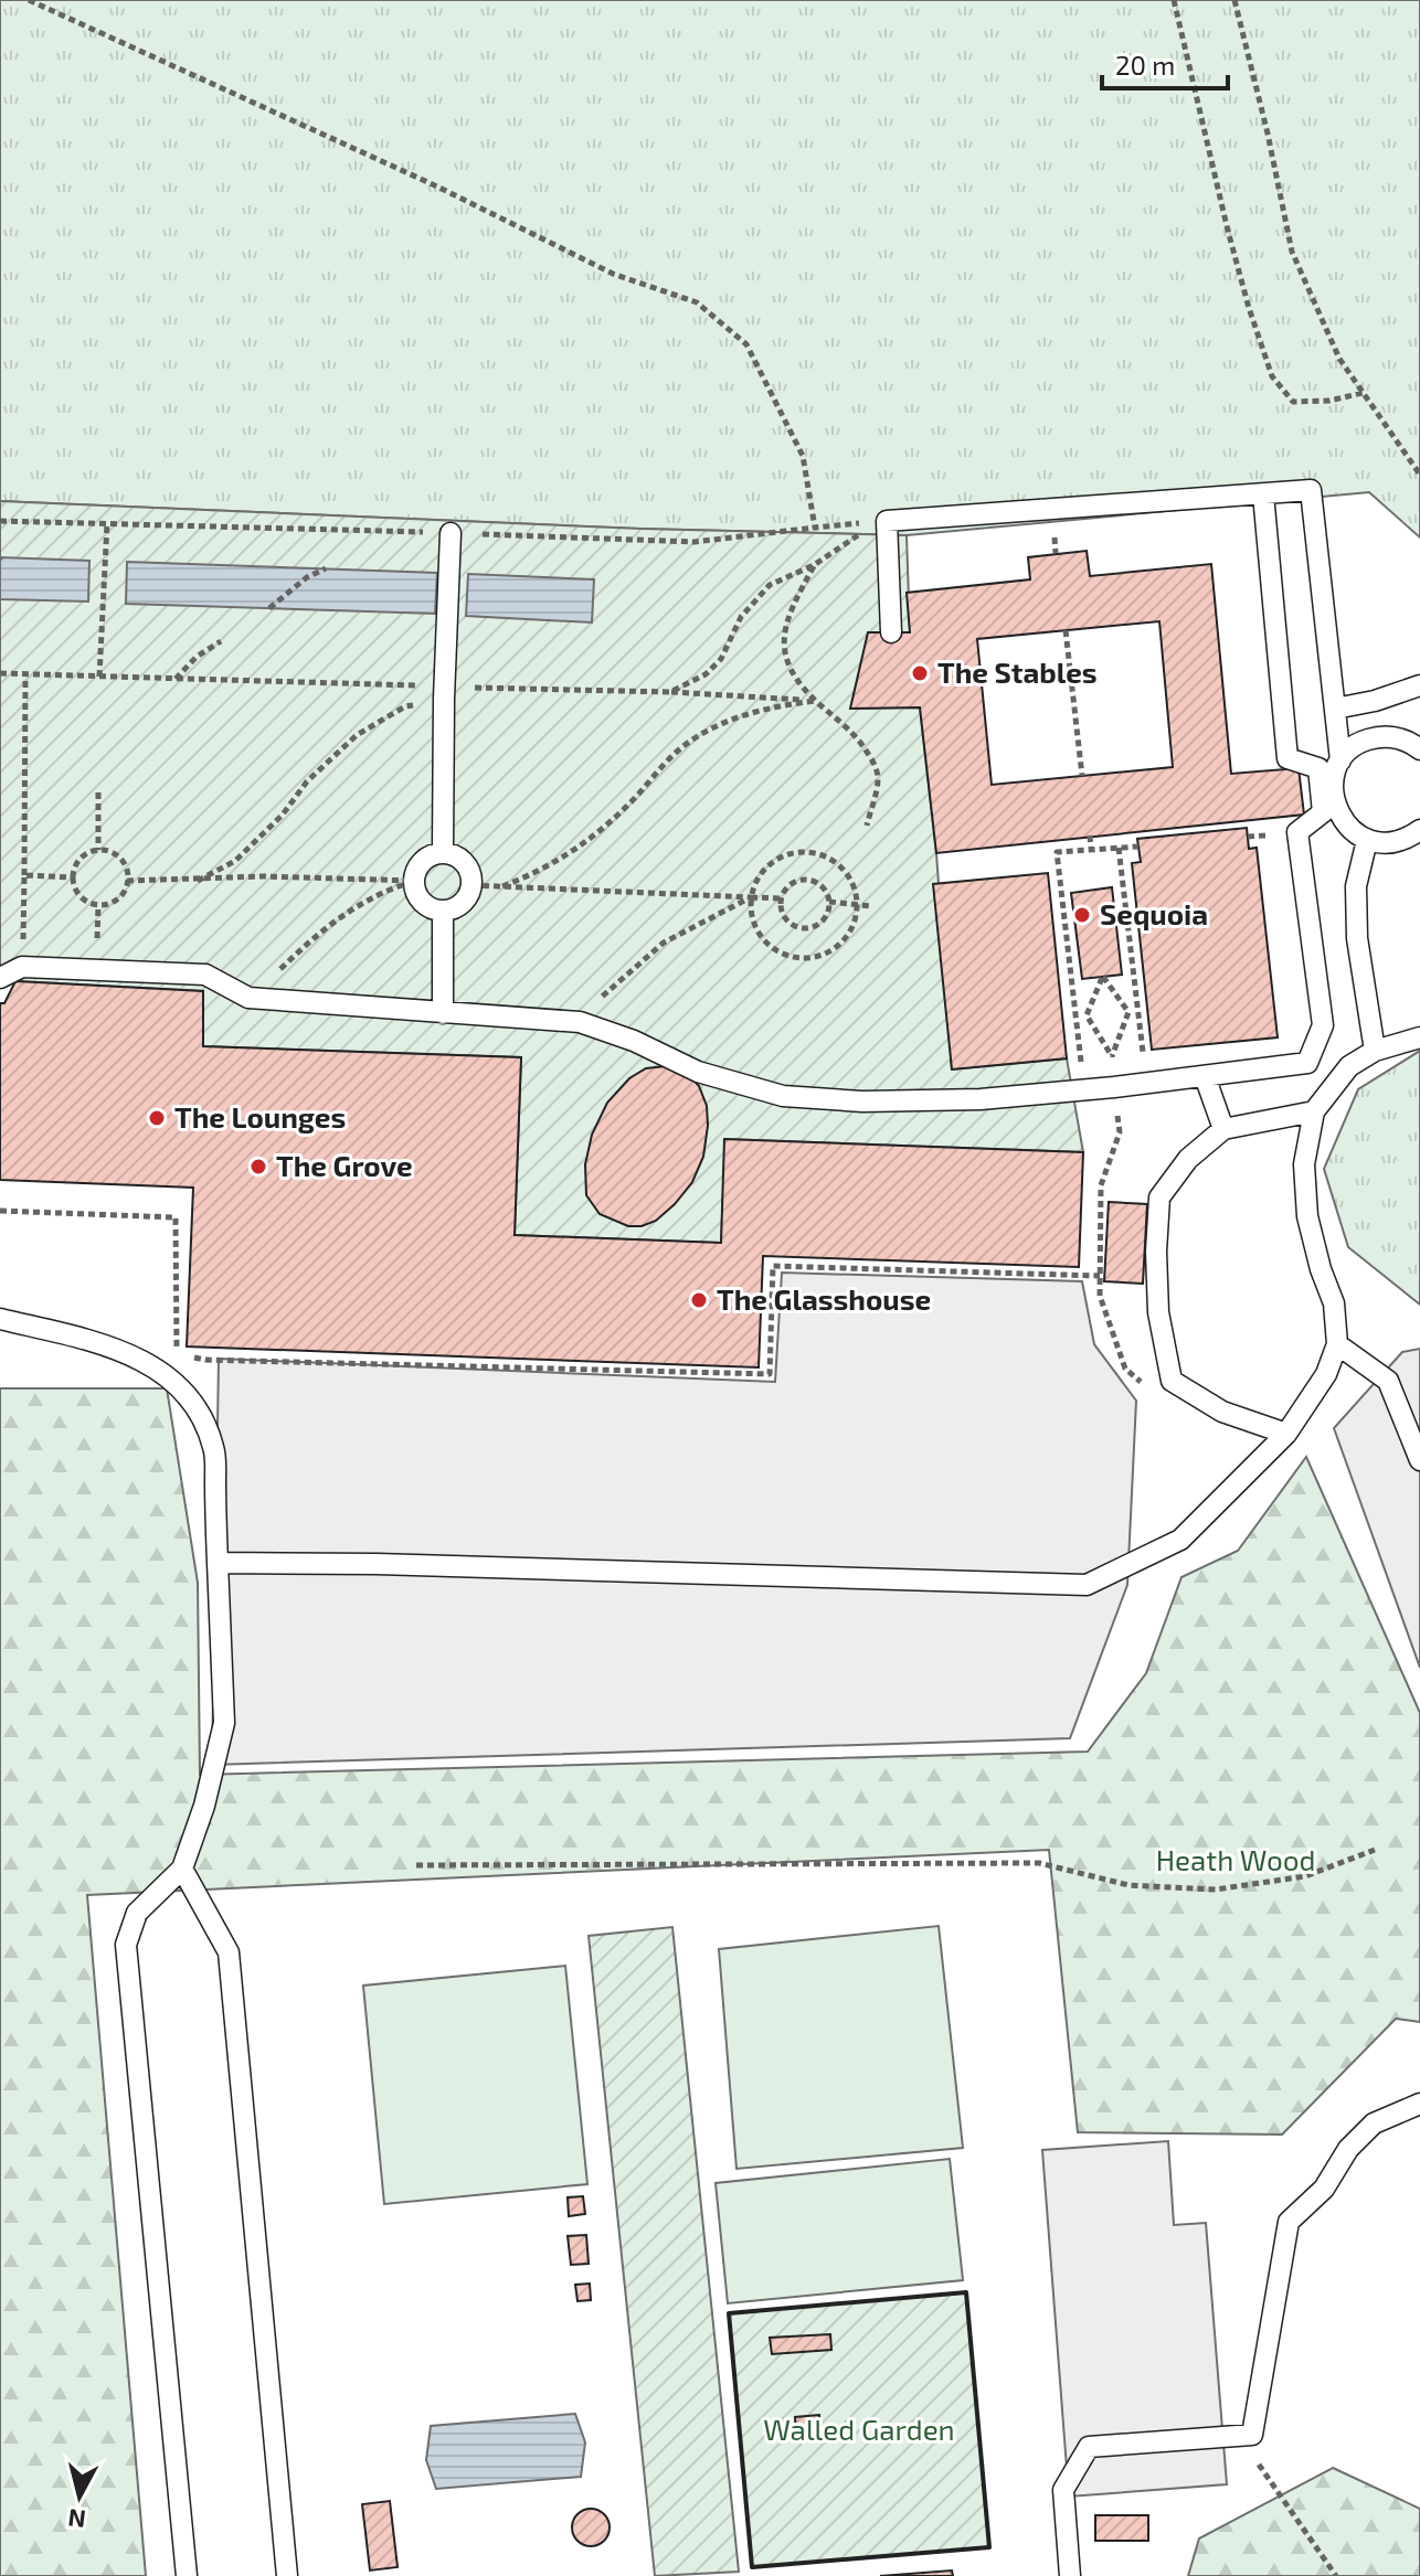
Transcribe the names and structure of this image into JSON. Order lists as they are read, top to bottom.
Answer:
{
  "parks": ["Heath Wood", "Walled Garden"],
  "places": [
    "The Stables",
    "Sequoia",
    "The Lounges",
    "The Grove",
    "The Glasshouse"
  ],
  "scale_bar": "20 m",
  "north": "bottom"
}
